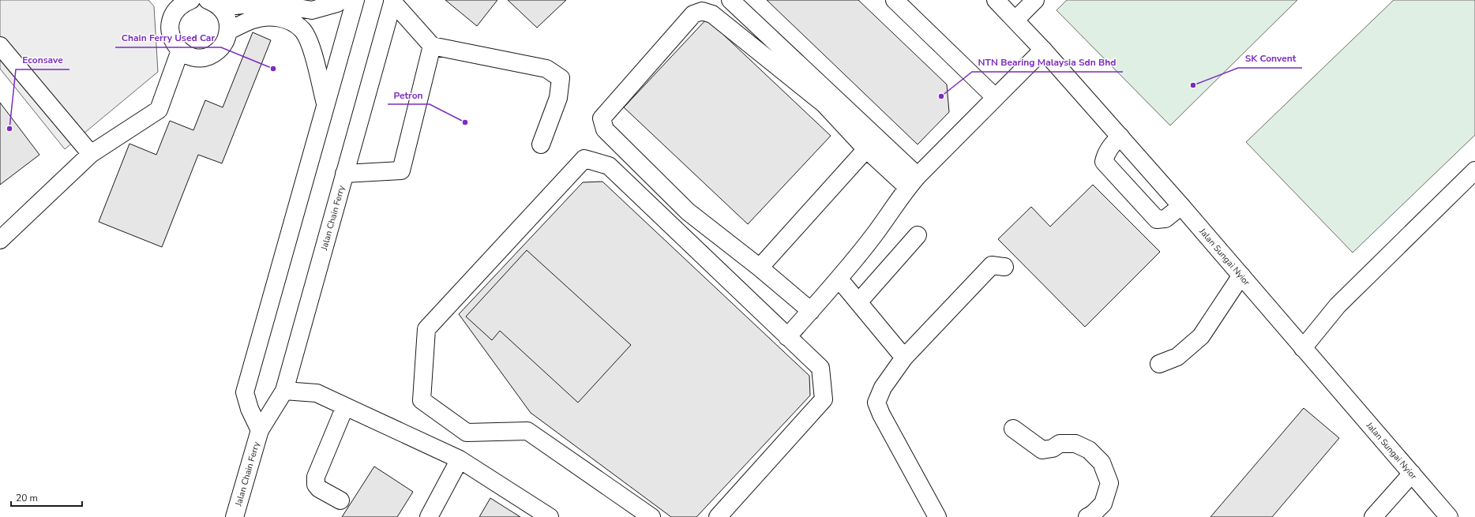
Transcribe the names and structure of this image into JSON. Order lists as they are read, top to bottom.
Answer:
{
  "streets": {
    "main road": ["Jalan Chain Ferry", "Jalan Sungai Nyior"]
  },
  "places": [
    "Chain Ferry Used Car",
    "SK Convent",
    "NTN Bearing Malaysia Sdn Bhd",
    "Petron",
    "Econsave"
  ],
  "scale_bar": "20 m"
}
